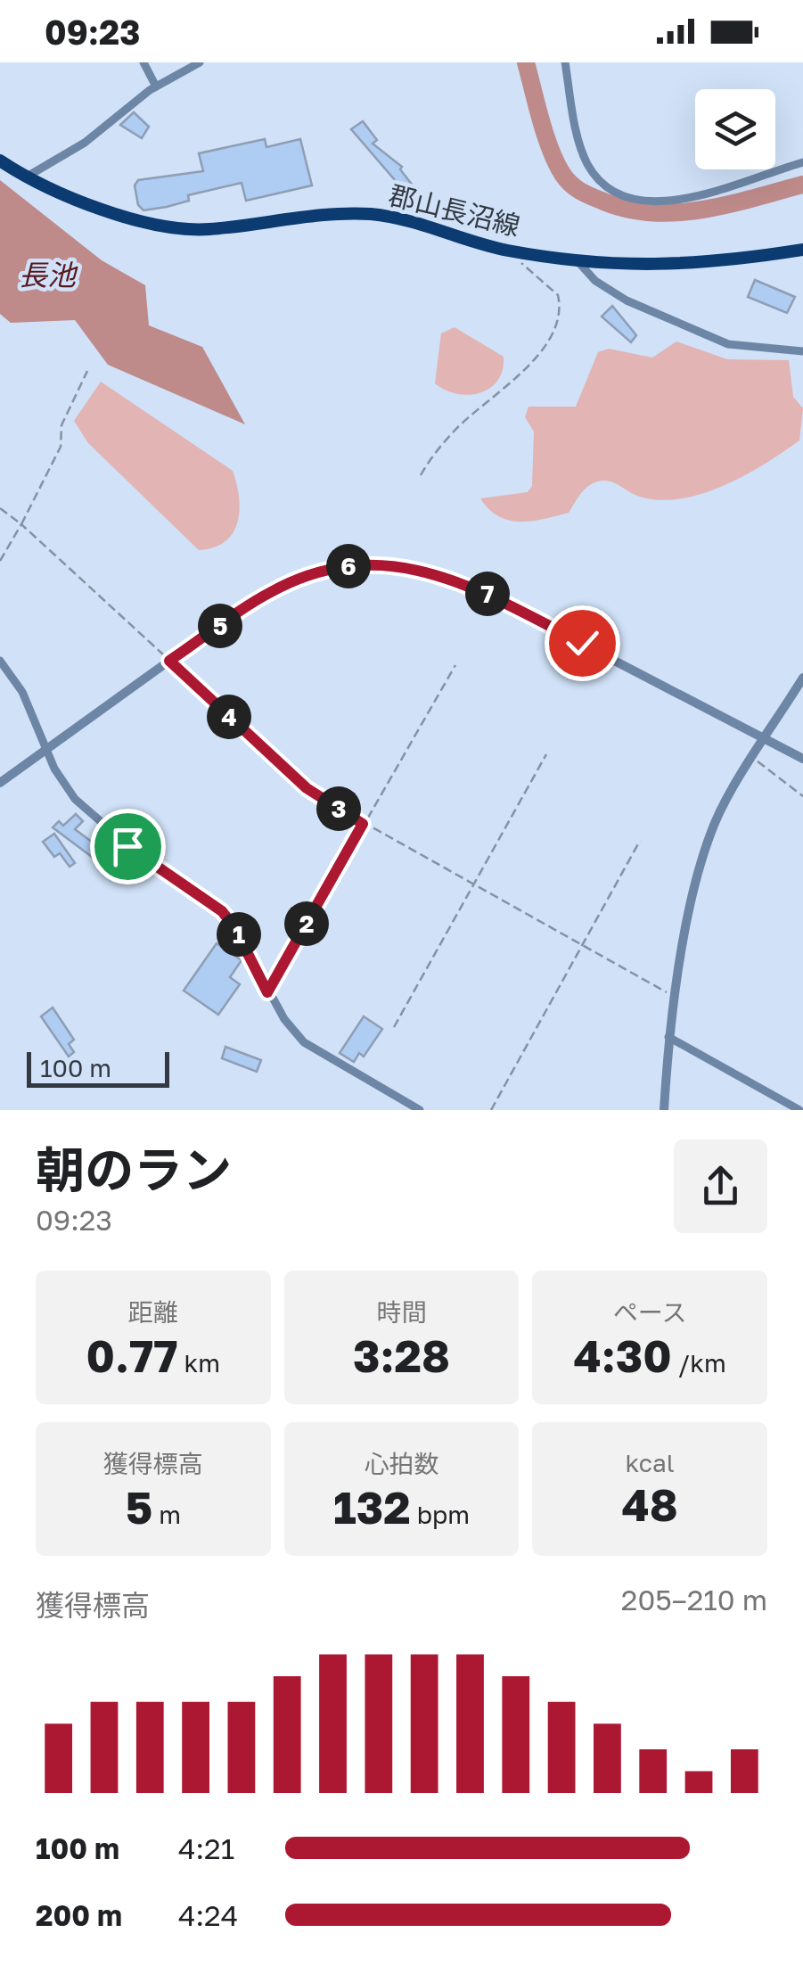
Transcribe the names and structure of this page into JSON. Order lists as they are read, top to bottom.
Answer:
{
  "streets": {
    "main road": ["郡山長沼線"]
  },
  "water": ["長池"],
  "scale_bar": "100 m",
  "page": {
    "status": "09:23",
    "pins": [
      "6",
      "7",
      "5",
      "4",
      "3",
      "2",
      "1"
    ],
    "scale": "100 m",
    "heading": ["朝のラン", "09:23"],
    "stats": [
      ["距離", "0.77 km"],
      ["時間", "3:28"],
      ["ペース", "4:30 /km"],
      ["獲得標高", "5 m"],
      ["心拍数", "132 bpm"],
      ["kcal", "48"]
    ],
    "chart": ["獲得標高", "205–210 m"],
    "list": [
      {
        "name": "100 m",
        "note": "4:21"
      },
      {
        "name": "200 m",
        "note": "4:24"
      }
    ]
  }
}
